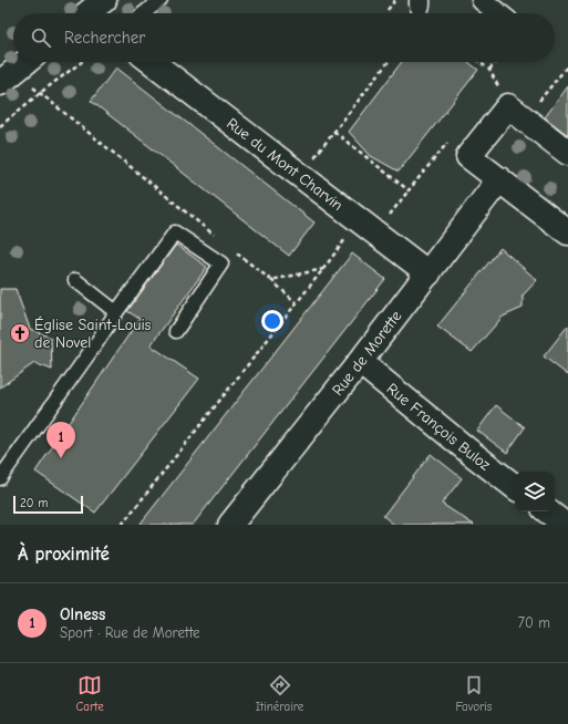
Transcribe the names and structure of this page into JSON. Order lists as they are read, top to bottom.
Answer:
{
  "streets": {
    "street": ["Rue du Mont Charvin", "Rue de Morette", "Rue François Buloz"]
  },
  "crossings": [
    ["Rue du Mont Charvin", "Rue de Morette"],
    ["Rue de Morette", "Rue François Buloz"]
  ],
  "places": {
    "church": ["Église Saint-Louis de Novel"]
  },
  "scale_bar": "20 m",
  "page": {
    "search": "Rechercher",
    "pins": "1",
    "scale": "20 m",
    "heading": "À proximité",
    "list": [
      {
        "mark": "1",
        "name": "Olness",
        "note": "Sport · Rue de Morette",
        "value": "70 m"
      }
    ],
    "nav": ["Carte", "Itinéraire", "Favoris"]
  }
}
